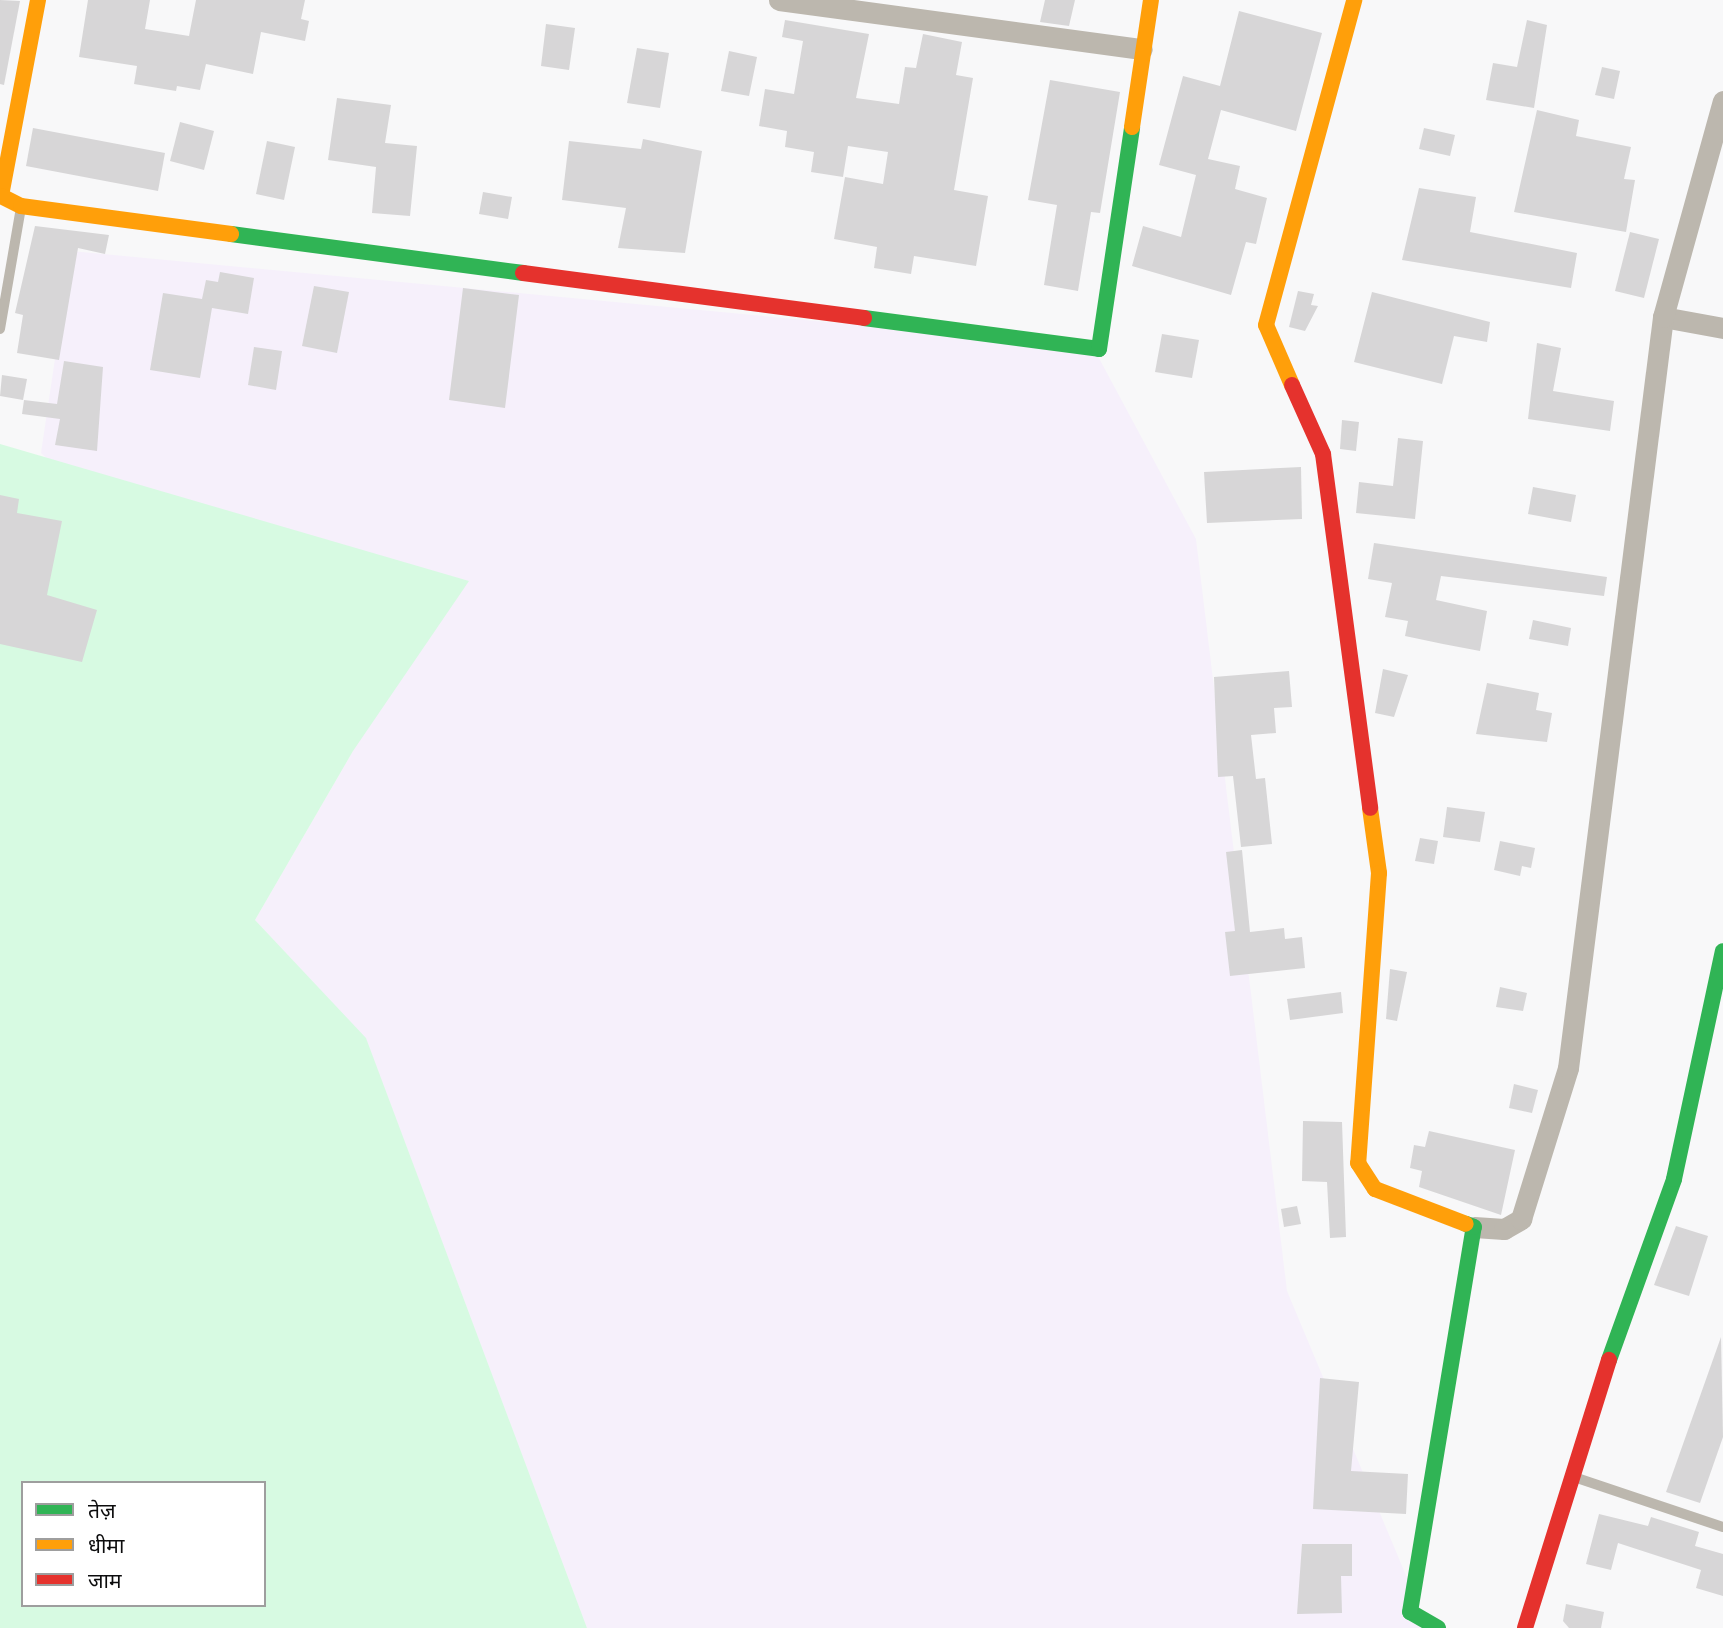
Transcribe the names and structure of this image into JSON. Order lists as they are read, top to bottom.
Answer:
{
  "legend": ["तेज़", "धीमा", "जाम"]
}
